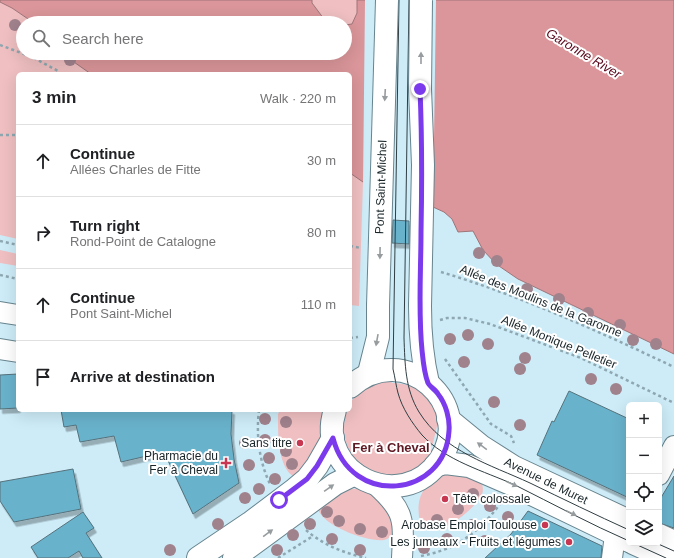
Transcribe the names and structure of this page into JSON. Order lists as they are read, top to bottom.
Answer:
{
  "streets": {
    "main road": ["Pont Saint-Michel", "Avenue de Muret"],
    "path": ["Allée des Moulins de la Garonne", "Allée Monique Pelletier"]
  },
  "districts": ["Fer à Cheval"],
  "water": ["Garonne River"],
  "places": {
    "other": [
      "Sans titre",
      "Tête colossale",
      "Arobase Emploi Toulouse",
      "Les jumeaux - Fruits et légumes"
    ],
    "health": ["Pharmacie du Fer à Cheval"]
  },
  "page": {
    "search": "Search here",
    "heading": ["3 min", "Walk · 220 m"],
    "list": [
      ["Continue", "Allées Charles de Fitte", "30 m"],
      ["Turn right", "Rond-Point de Catalogne", "80 m"],
      ["Continue", "Pont Saint-Michel", "110 m"],
      "Arrive at destination"
    ],
    "map_buttons": ["+", "−"]
  }
}
